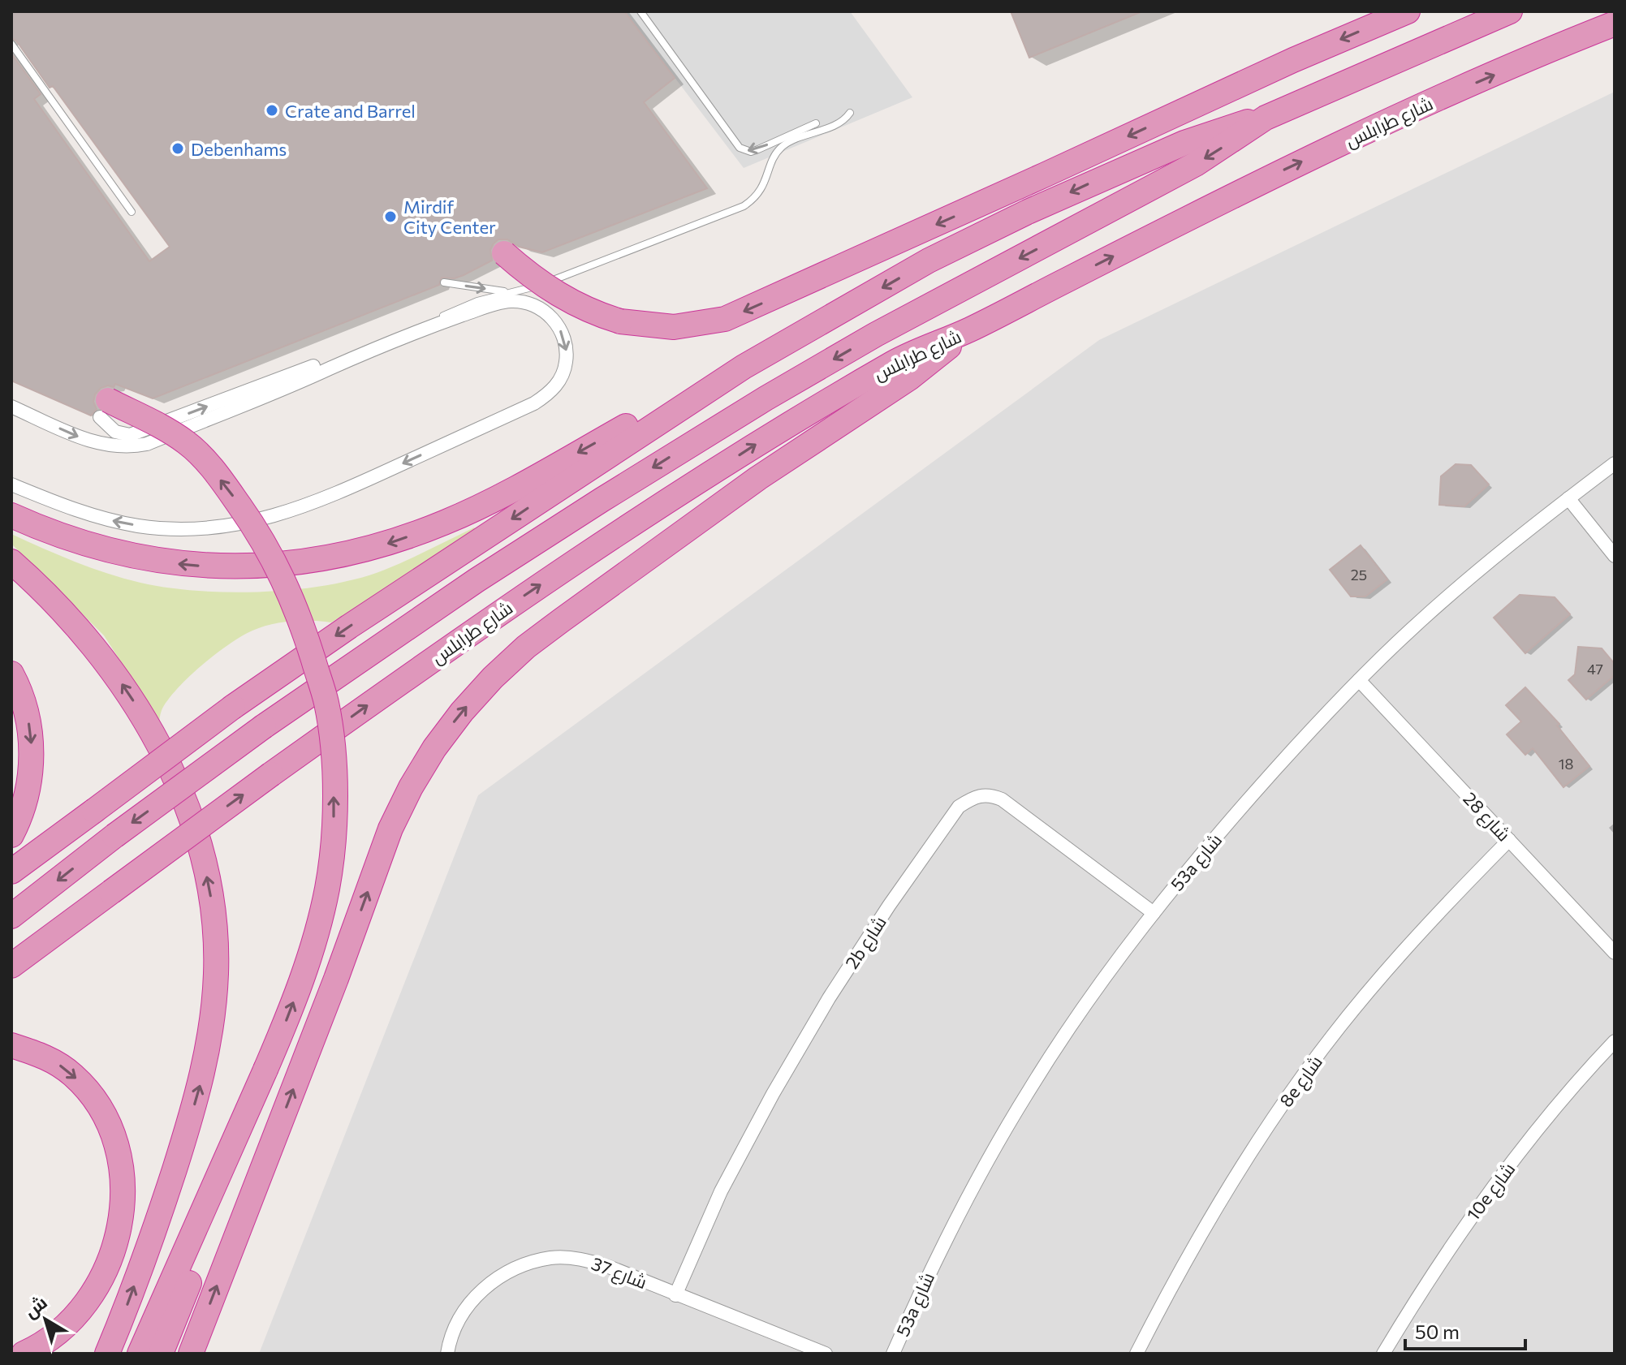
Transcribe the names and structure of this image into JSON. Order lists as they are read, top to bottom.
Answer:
{
  "streets": {
    "highway": ["شارع طرابلس"],
    "street": [
      "شارع 28",
      "53a شارع",
      "2b شارع",
      "8e شارع",
      "10e شارع",
      "شارع 37"
    ]
  },
  "crossings": [
    ["شارع 28", "53a شارع"],
    ["شارع 28", "8e شارع"],
    ["53a شارع", "2b شارع"],
    ["2b شارع", "شارع 37"]
  ],
  "places": ["Crate and Barrel", "Debenhams", "Mirdif City Center"],
  "house_numbers": ["25", "47", "18"],
  "scale_bar": "50 m",
  "north": "top left"
}
